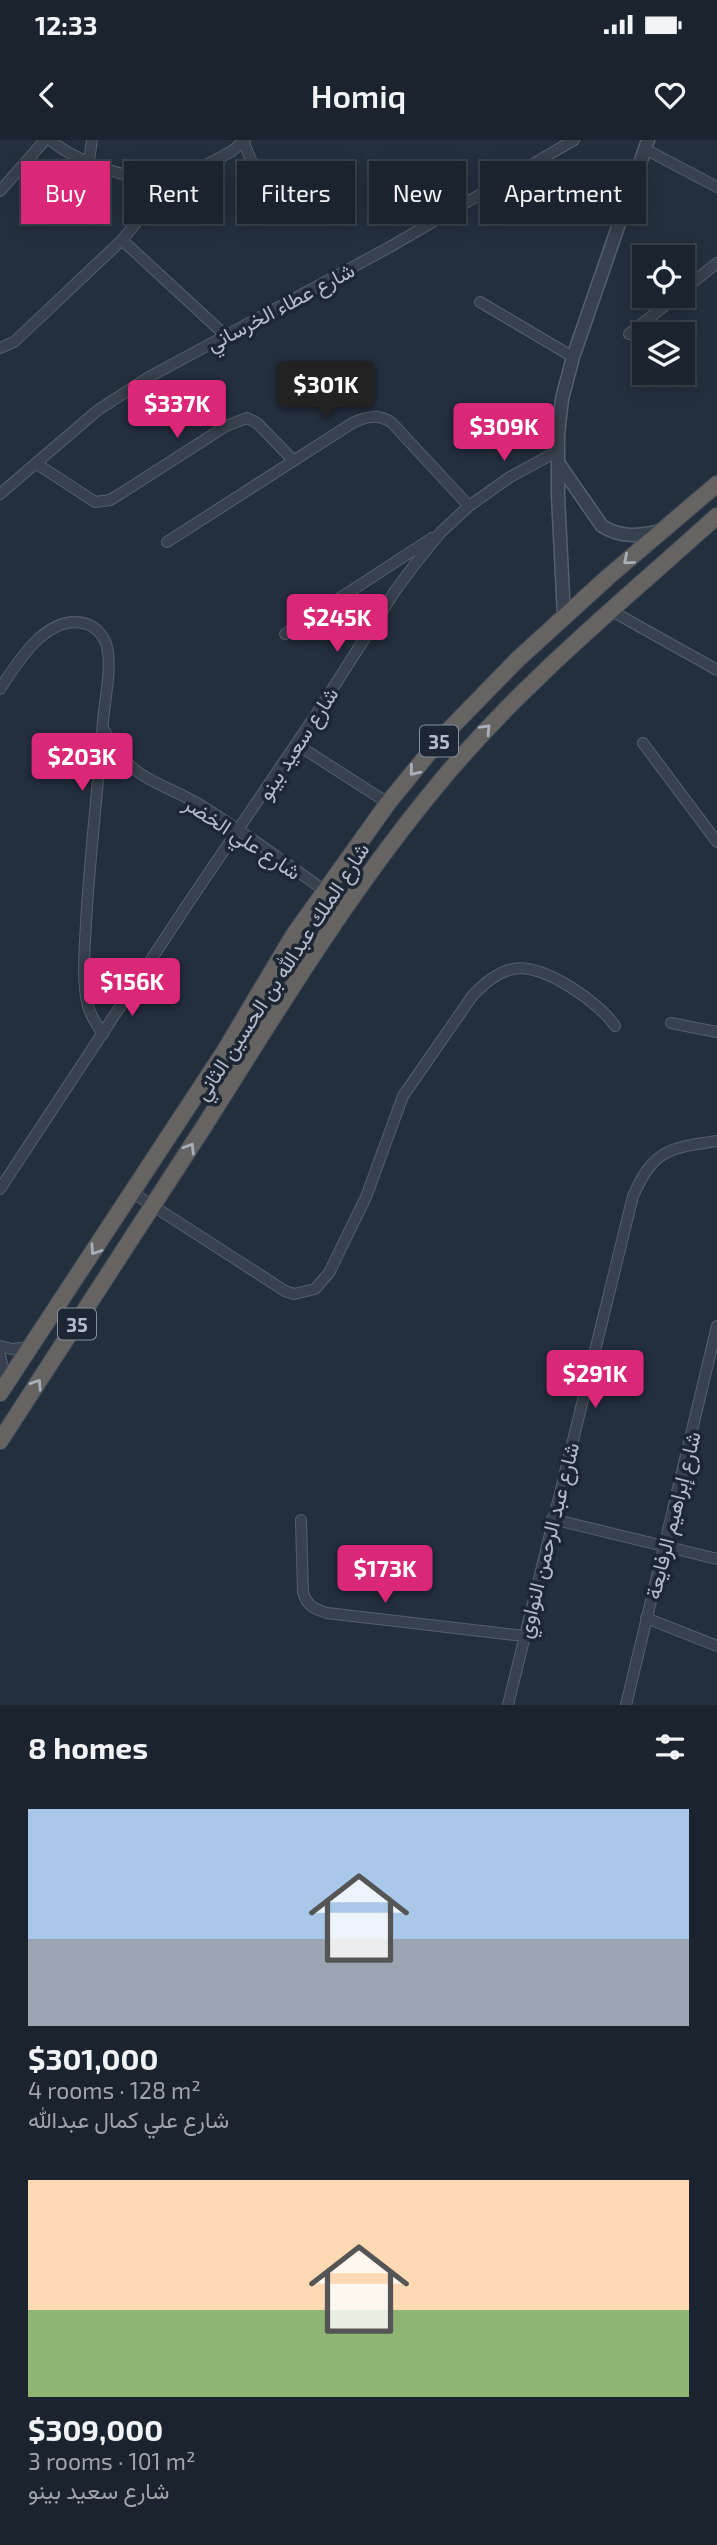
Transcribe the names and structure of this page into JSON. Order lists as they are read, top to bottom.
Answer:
{
  "streets": {
    "highway": ["35", "شارع الملك عبدالله بن الحسين الثاني"],
    "street": [
      "شارع عطاء الخرساني",
      "شارع سعيد بينو",
      "شارع علي الخضر",
      "شارع إبراهيم الرفايعة",
      "شارع عبد الرحمن النواوي"
    ]
  },
  "crossings": [
    ["شارع سعيد بينو", "شارع علي الخضر"],
    ["شارع علي الخضر", "شارع الملك عبدالله بن الحسين الثاني"]
  ],
  "page": {
    "status": "12:33",
    "header": "Homiq",
    "chip": [
      "Buy",
      "Rent",
      "Filters",
      "New",
      "Apartment"
    ],
    "price": [
      "$301K",
      "$337K",
      "$309K",
      "$245K",
      "$203K",
      "$156K",
      "$291K",
      "$173K"
    ],
    "heading": "8 homes",
    "list": [
      {
        "name": "$301,000",
        "note": "4 rooms · 128 m² · شارع علي كمال عبدالله"
      },
      {
        "name": "$309,000",
        "note": "3 rooms · 101 m² · شارع سعيد بينو"
      }
    ]
  }
}
